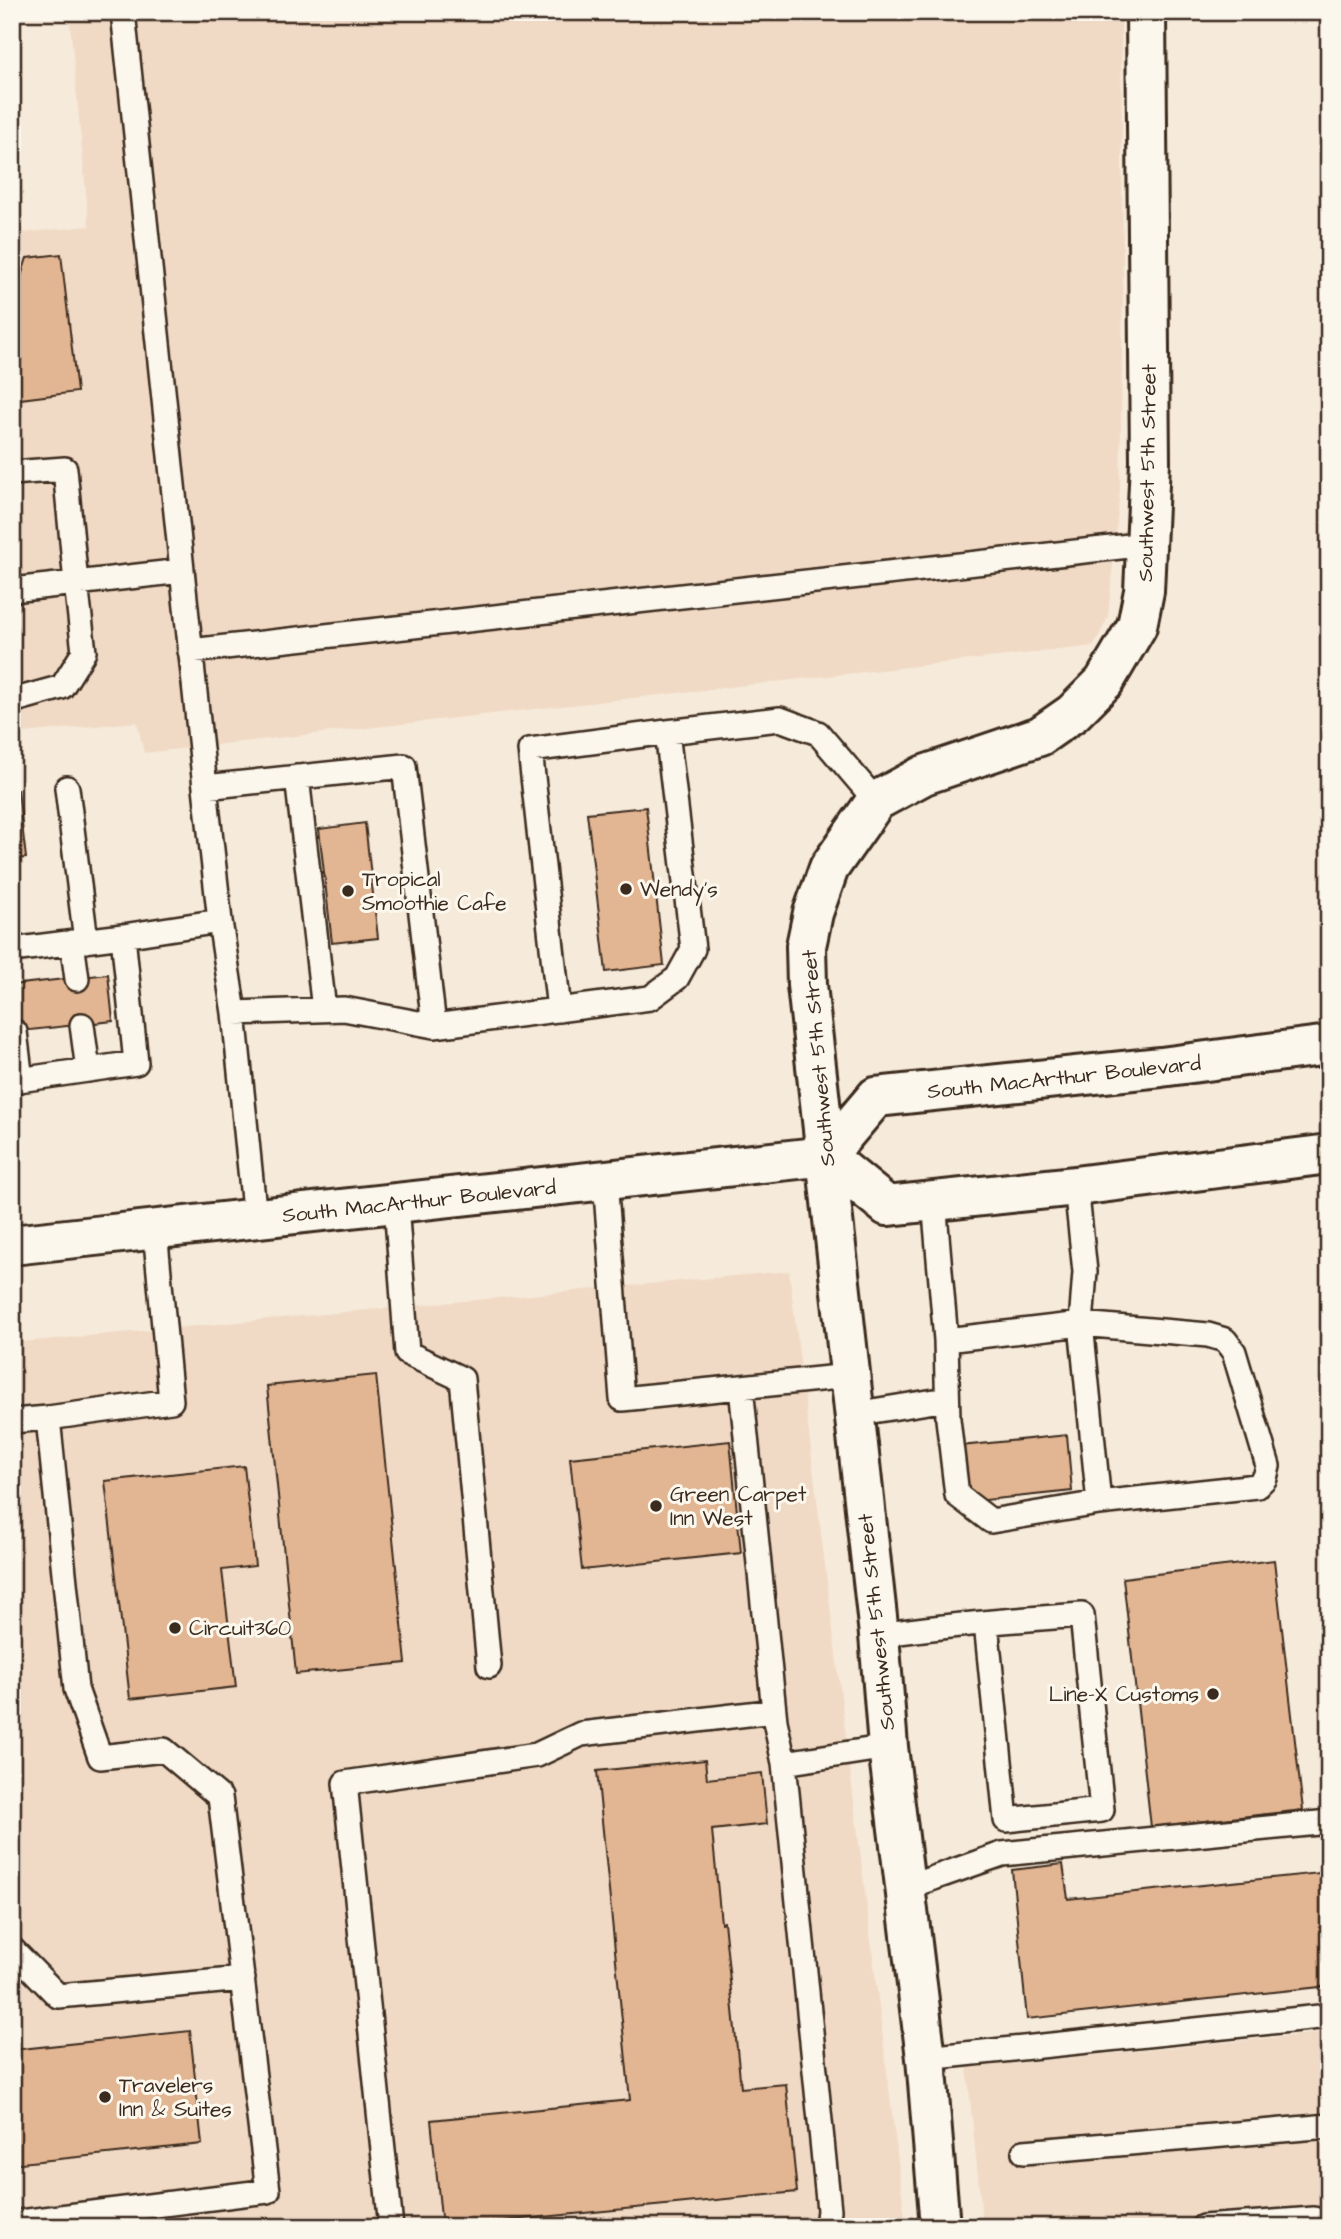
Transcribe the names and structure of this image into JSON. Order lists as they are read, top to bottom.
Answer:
{
  "streets": {
    "street": ["Southwest 5th Street", "South MacArthur Boulevard"]
  },
  "crossings": [
    ["Southwest 5th Street", "South MacArthur Boulevard"]
  ],
  "places": [
    "Wendy's",
    "Tropical Smoothie Cafe",
    "Green Carpet Inn West",
    "Circuit360",
    "Line-X Customs",
    "Travelers Inn & Suites"
  ]
}
